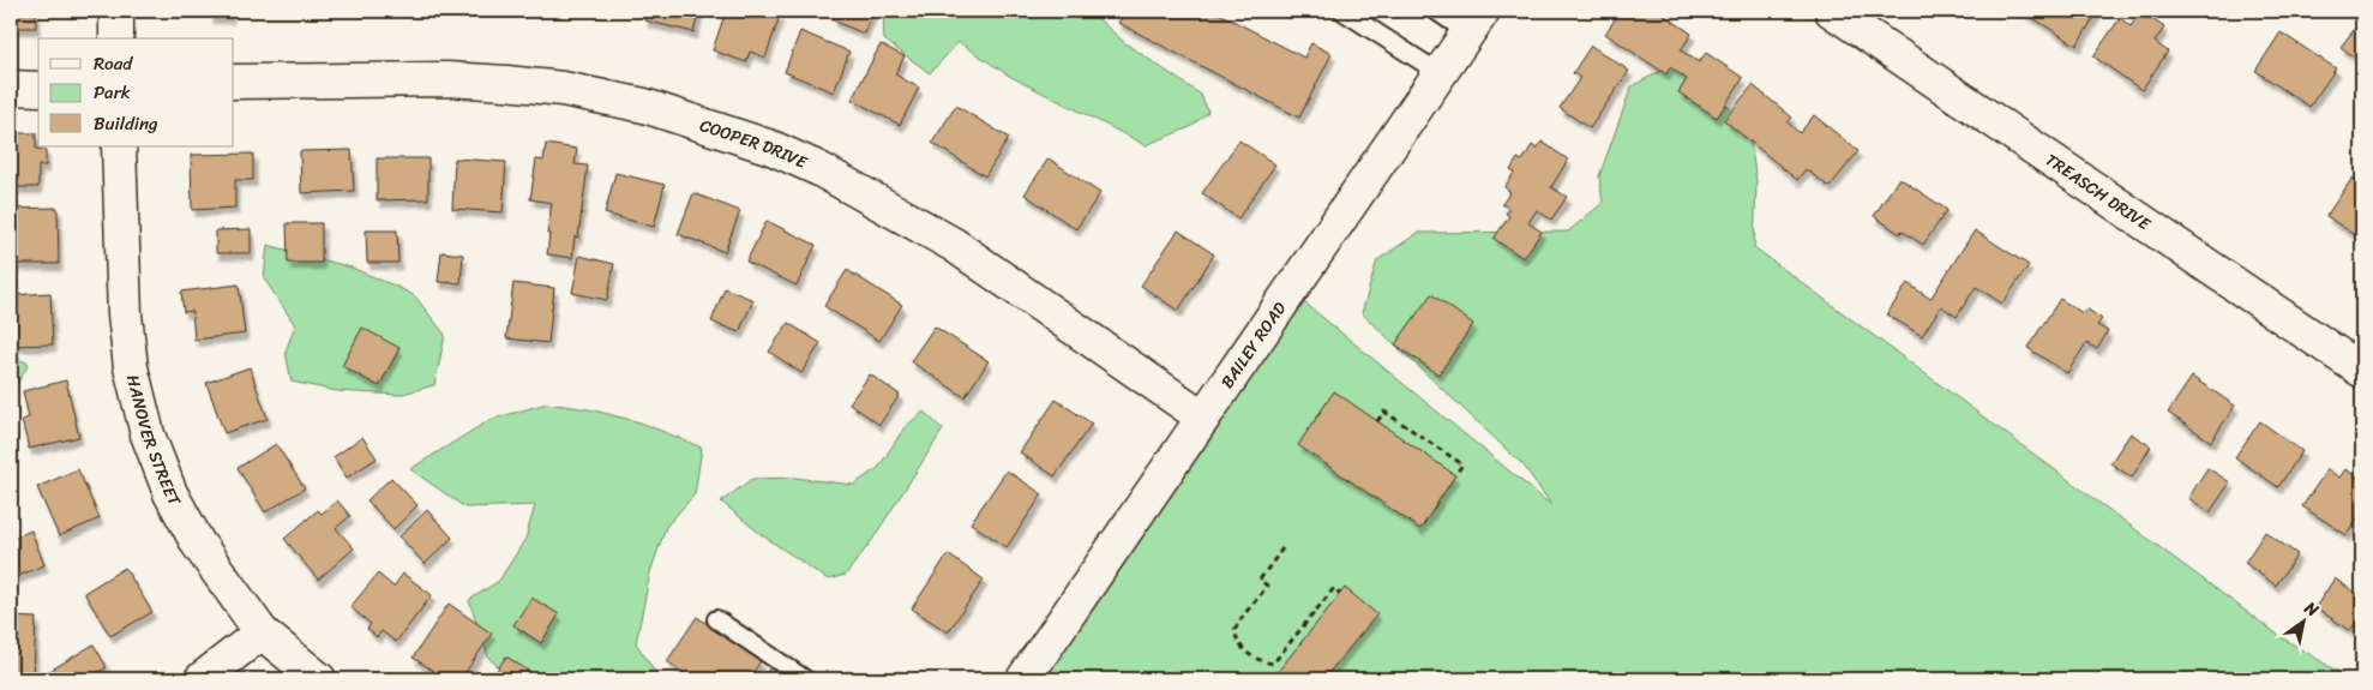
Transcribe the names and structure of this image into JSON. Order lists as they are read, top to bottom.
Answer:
{
  "streets": {
    "street": [
      "COOPER DRIVE",
      "TREASCH DRIVE",
      "BAILEY ROAD",
      "HANOVER STREET"
    ]
  },
  "crossings": [
    ["COOPER DRIVE", "BAILEY ROAD"]
  ],
  "legend": ["Road", "Park", "Building"],
  "north": "top right"
}
